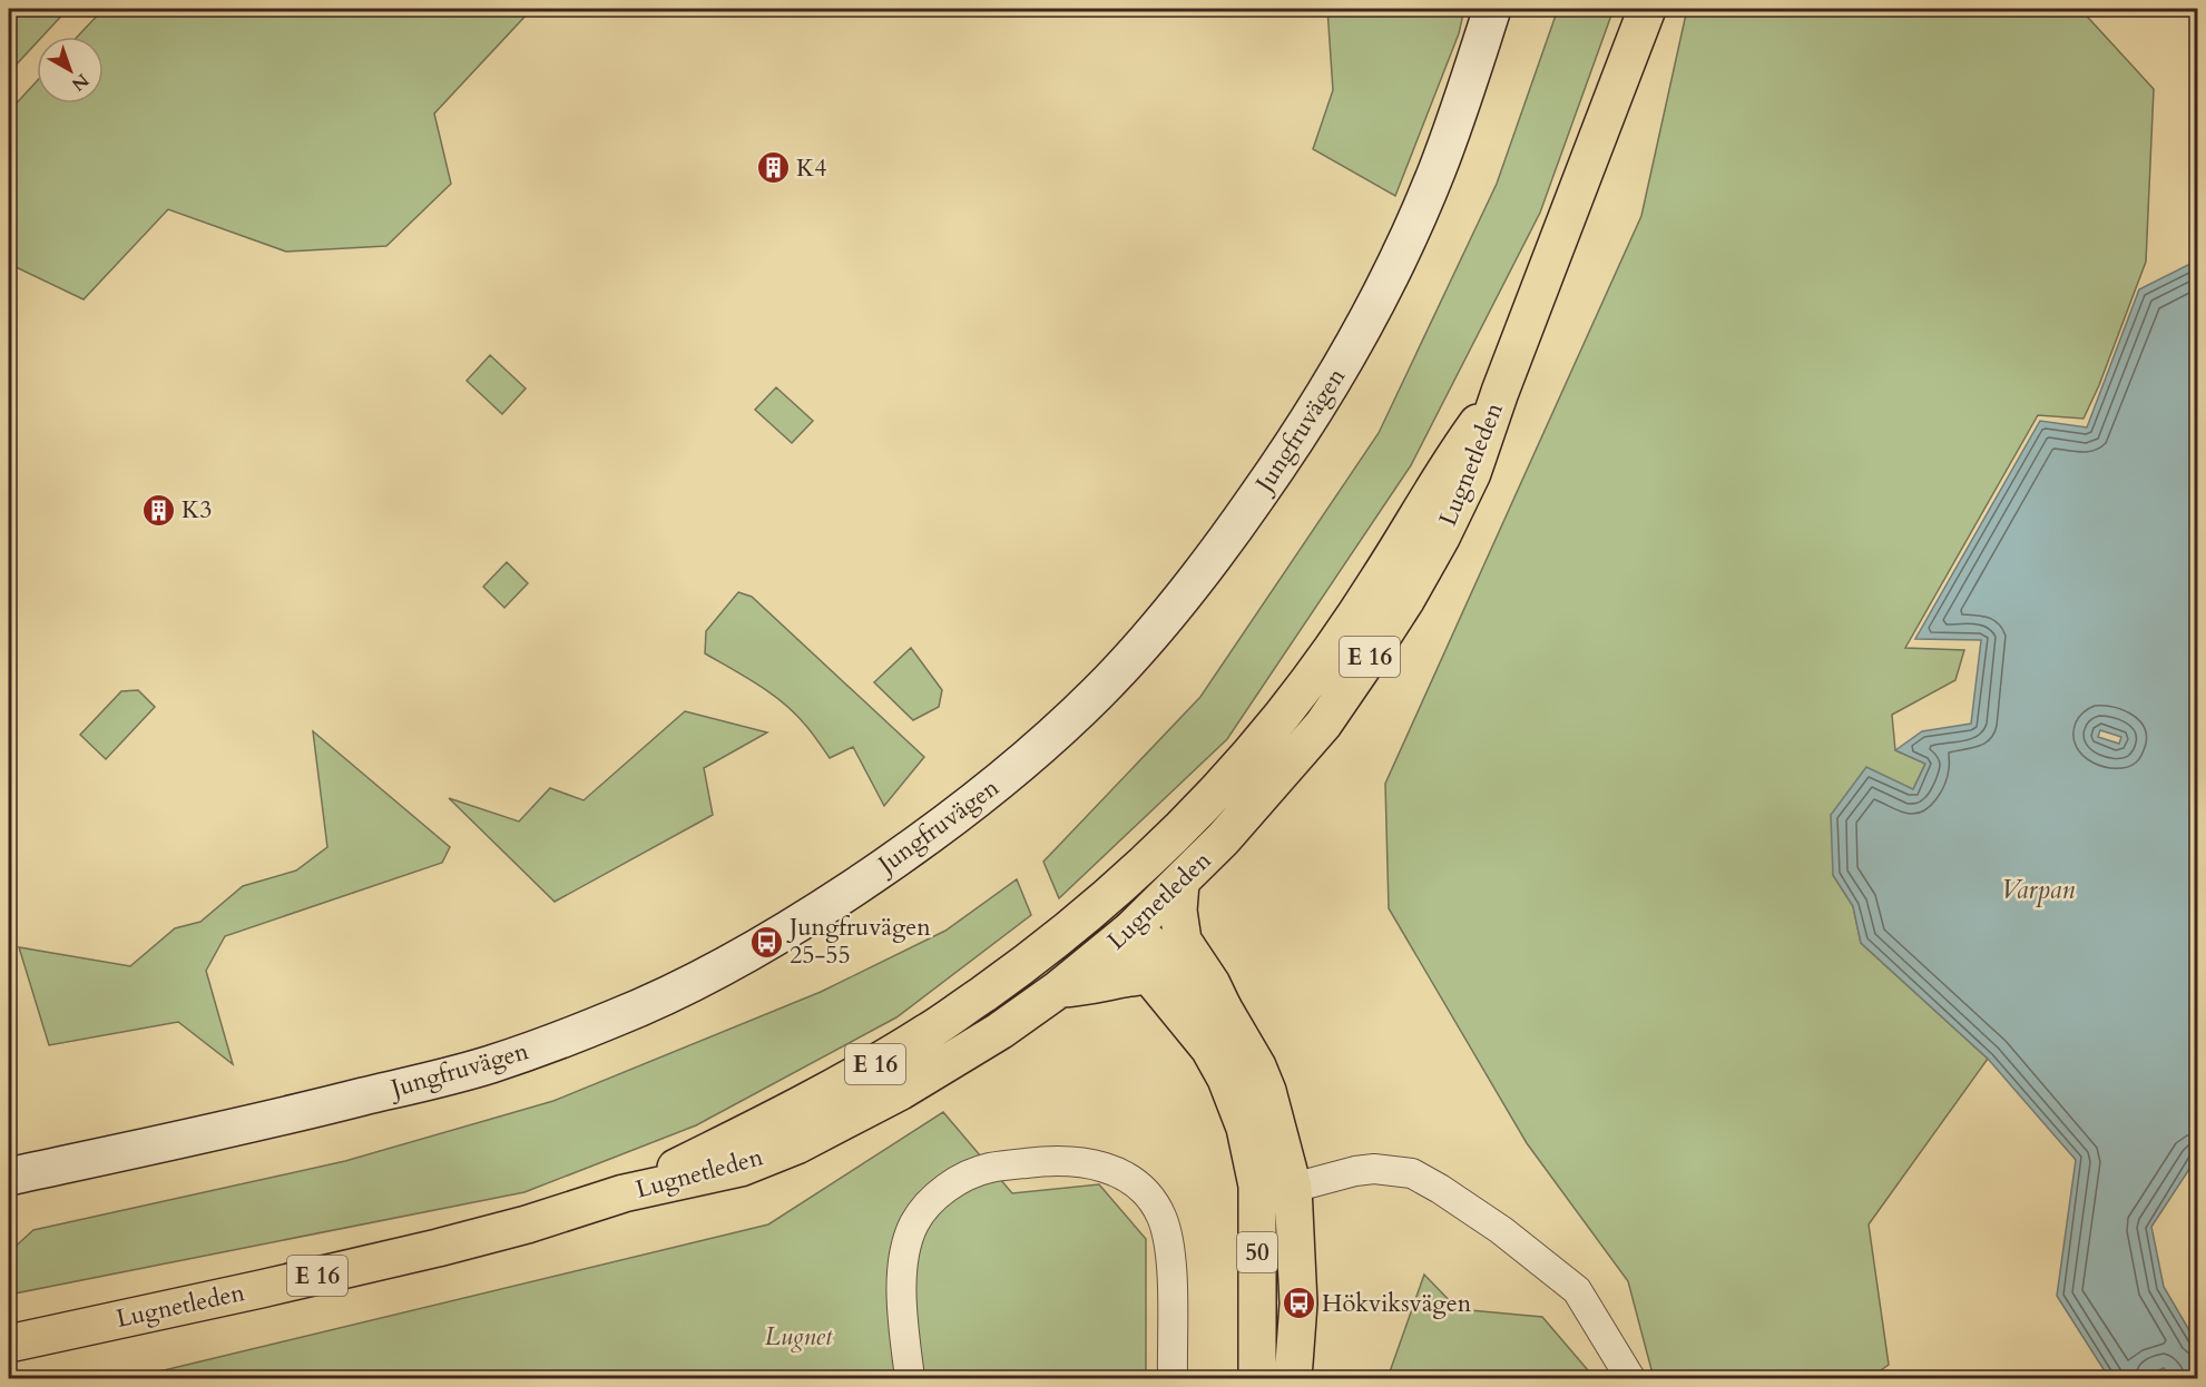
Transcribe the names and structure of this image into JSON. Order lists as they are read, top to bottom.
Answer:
{
  "streets": {
    "main road": ["Lugnetleden", "E 16", "50"],
    "street": ["Jungfruvägen"]
  },
  "crossings": [
    ["Lugnetleden", "50"]
  ],
  "water": ["Varpan"],
  "parks": ["Lugnet"],
  "places": {
    "building": ["K4", "K3"],
    "bus stop": ["Jungfruvägen 25-55", "Hökviksvägen"]
  },
  "north": "bottom right"
}
